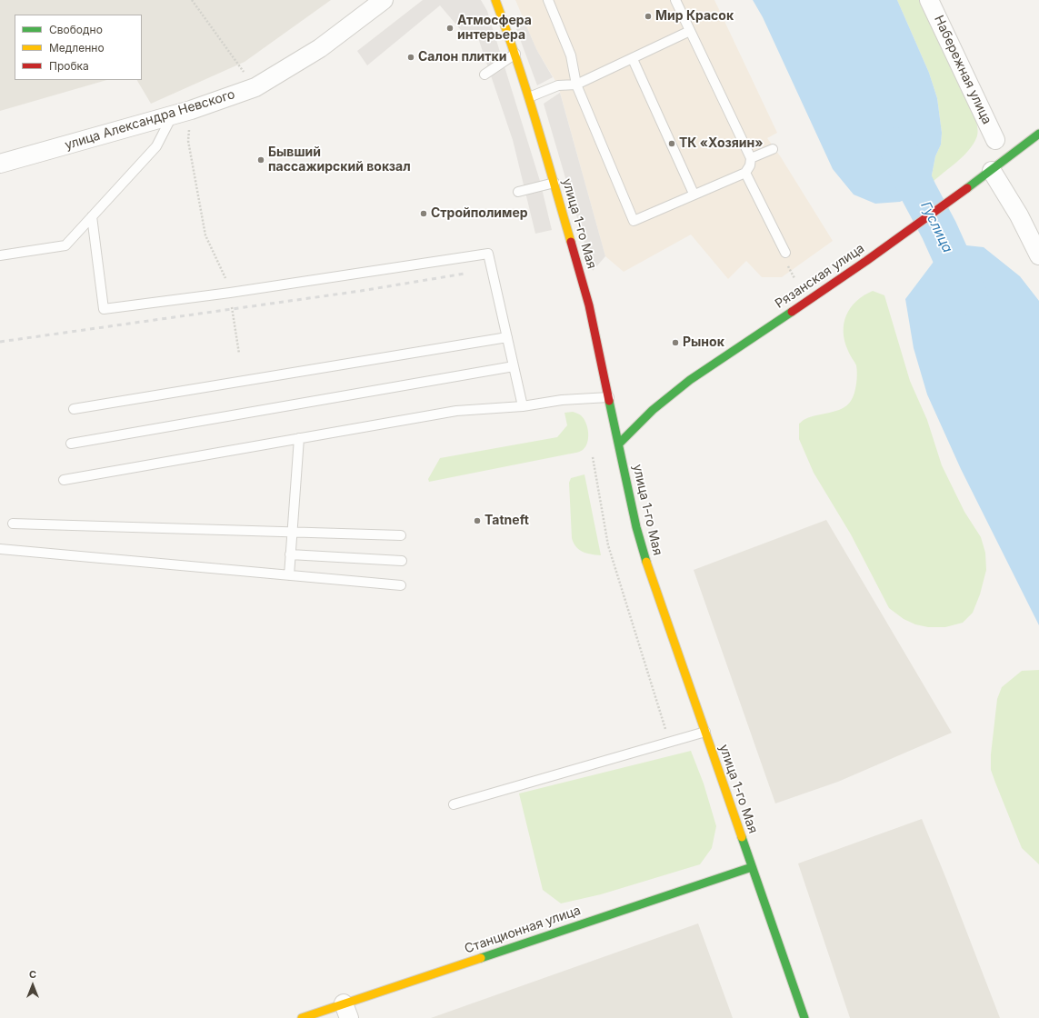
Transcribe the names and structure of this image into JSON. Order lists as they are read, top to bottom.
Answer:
{
  "streets": {
    "main road": ["улица 1-го Мая", "Рязанская улица", "Станционная улица"],
    "street": ["Набережная улица", "улица Александра Невского"]
  },
  "crossings": [
    ["улица 1-го Мая", "Рязанская улица"],
    ["улица 1-го Мая", "Станционная улица"]
  ],
  "water": ["Гуслица"],
  "places": [
    "Мир Красок",
    "Атмосфера интерьера",
    "Салон плитки",
    "ТК «Хозяин»",
    "Бывший пассажирский вокзал",
    "Стройполимер",
    "Рынок",
    "Tatneft"
  ],
  "legend": ["Свободно", "Медленно", "Пробка"],
  "north": "top"
}
